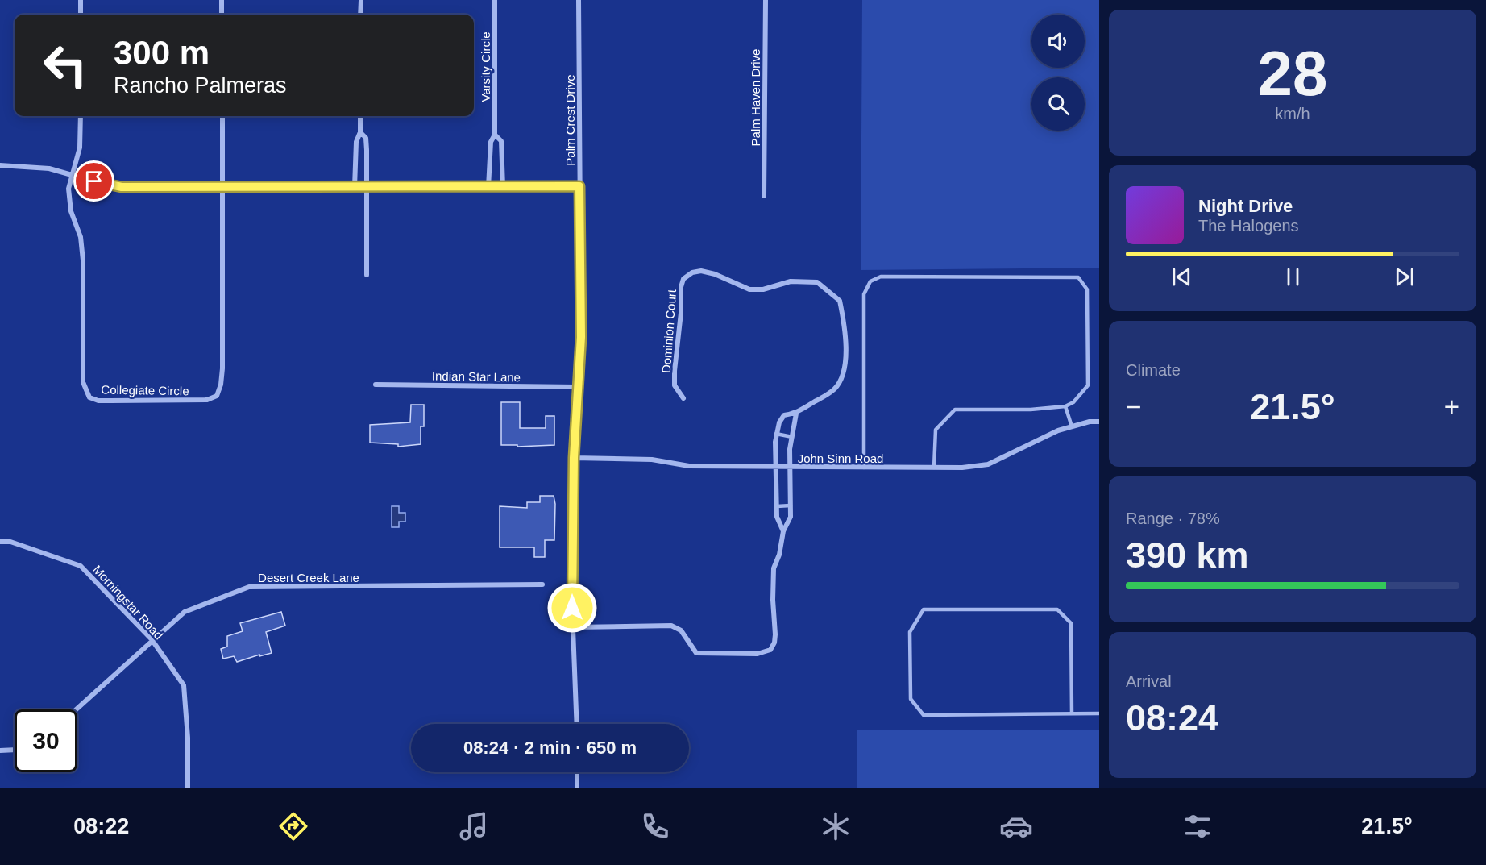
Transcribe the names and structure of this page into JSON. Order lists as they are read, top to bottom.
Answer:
{
  "streets": {
    "street": [
      "Varsity Circle",
      "Palm Haven Drive",
      "Palm Crest Drive",
      "Dominion Court",
      "Indian Star Lane",
      "Collegiate Circle",
      "John Sinn Road",
      "Desert Creek Lane",
      "Morningstar Road"
    ]
  },
  "crossings": [
    ["Palm Crest Drive", "Indian Star Lane"],
    ["Palm Crest Drive", "John Sinn Road"],
    ["Desert Creek Lane", "Morningstar Road"]
  ],
  "page": {
    "tile": [
      ["28", "km/h"],
      "Climate",
      ["Range · 78%", "390 km"],
      ["Arrival", "08:24"]
    ],
    "turn": ["300 m", "Rancho Palmeras"],
    "song": ["Night Drive", "The Halogens"],
    "heat": ["−", "21.5°", "+"],
    "limit": "30",
    "trip": "08:24 · 2 min · 650 m",
    "tabs": ["08:22", "21.5°"]
  }
}
